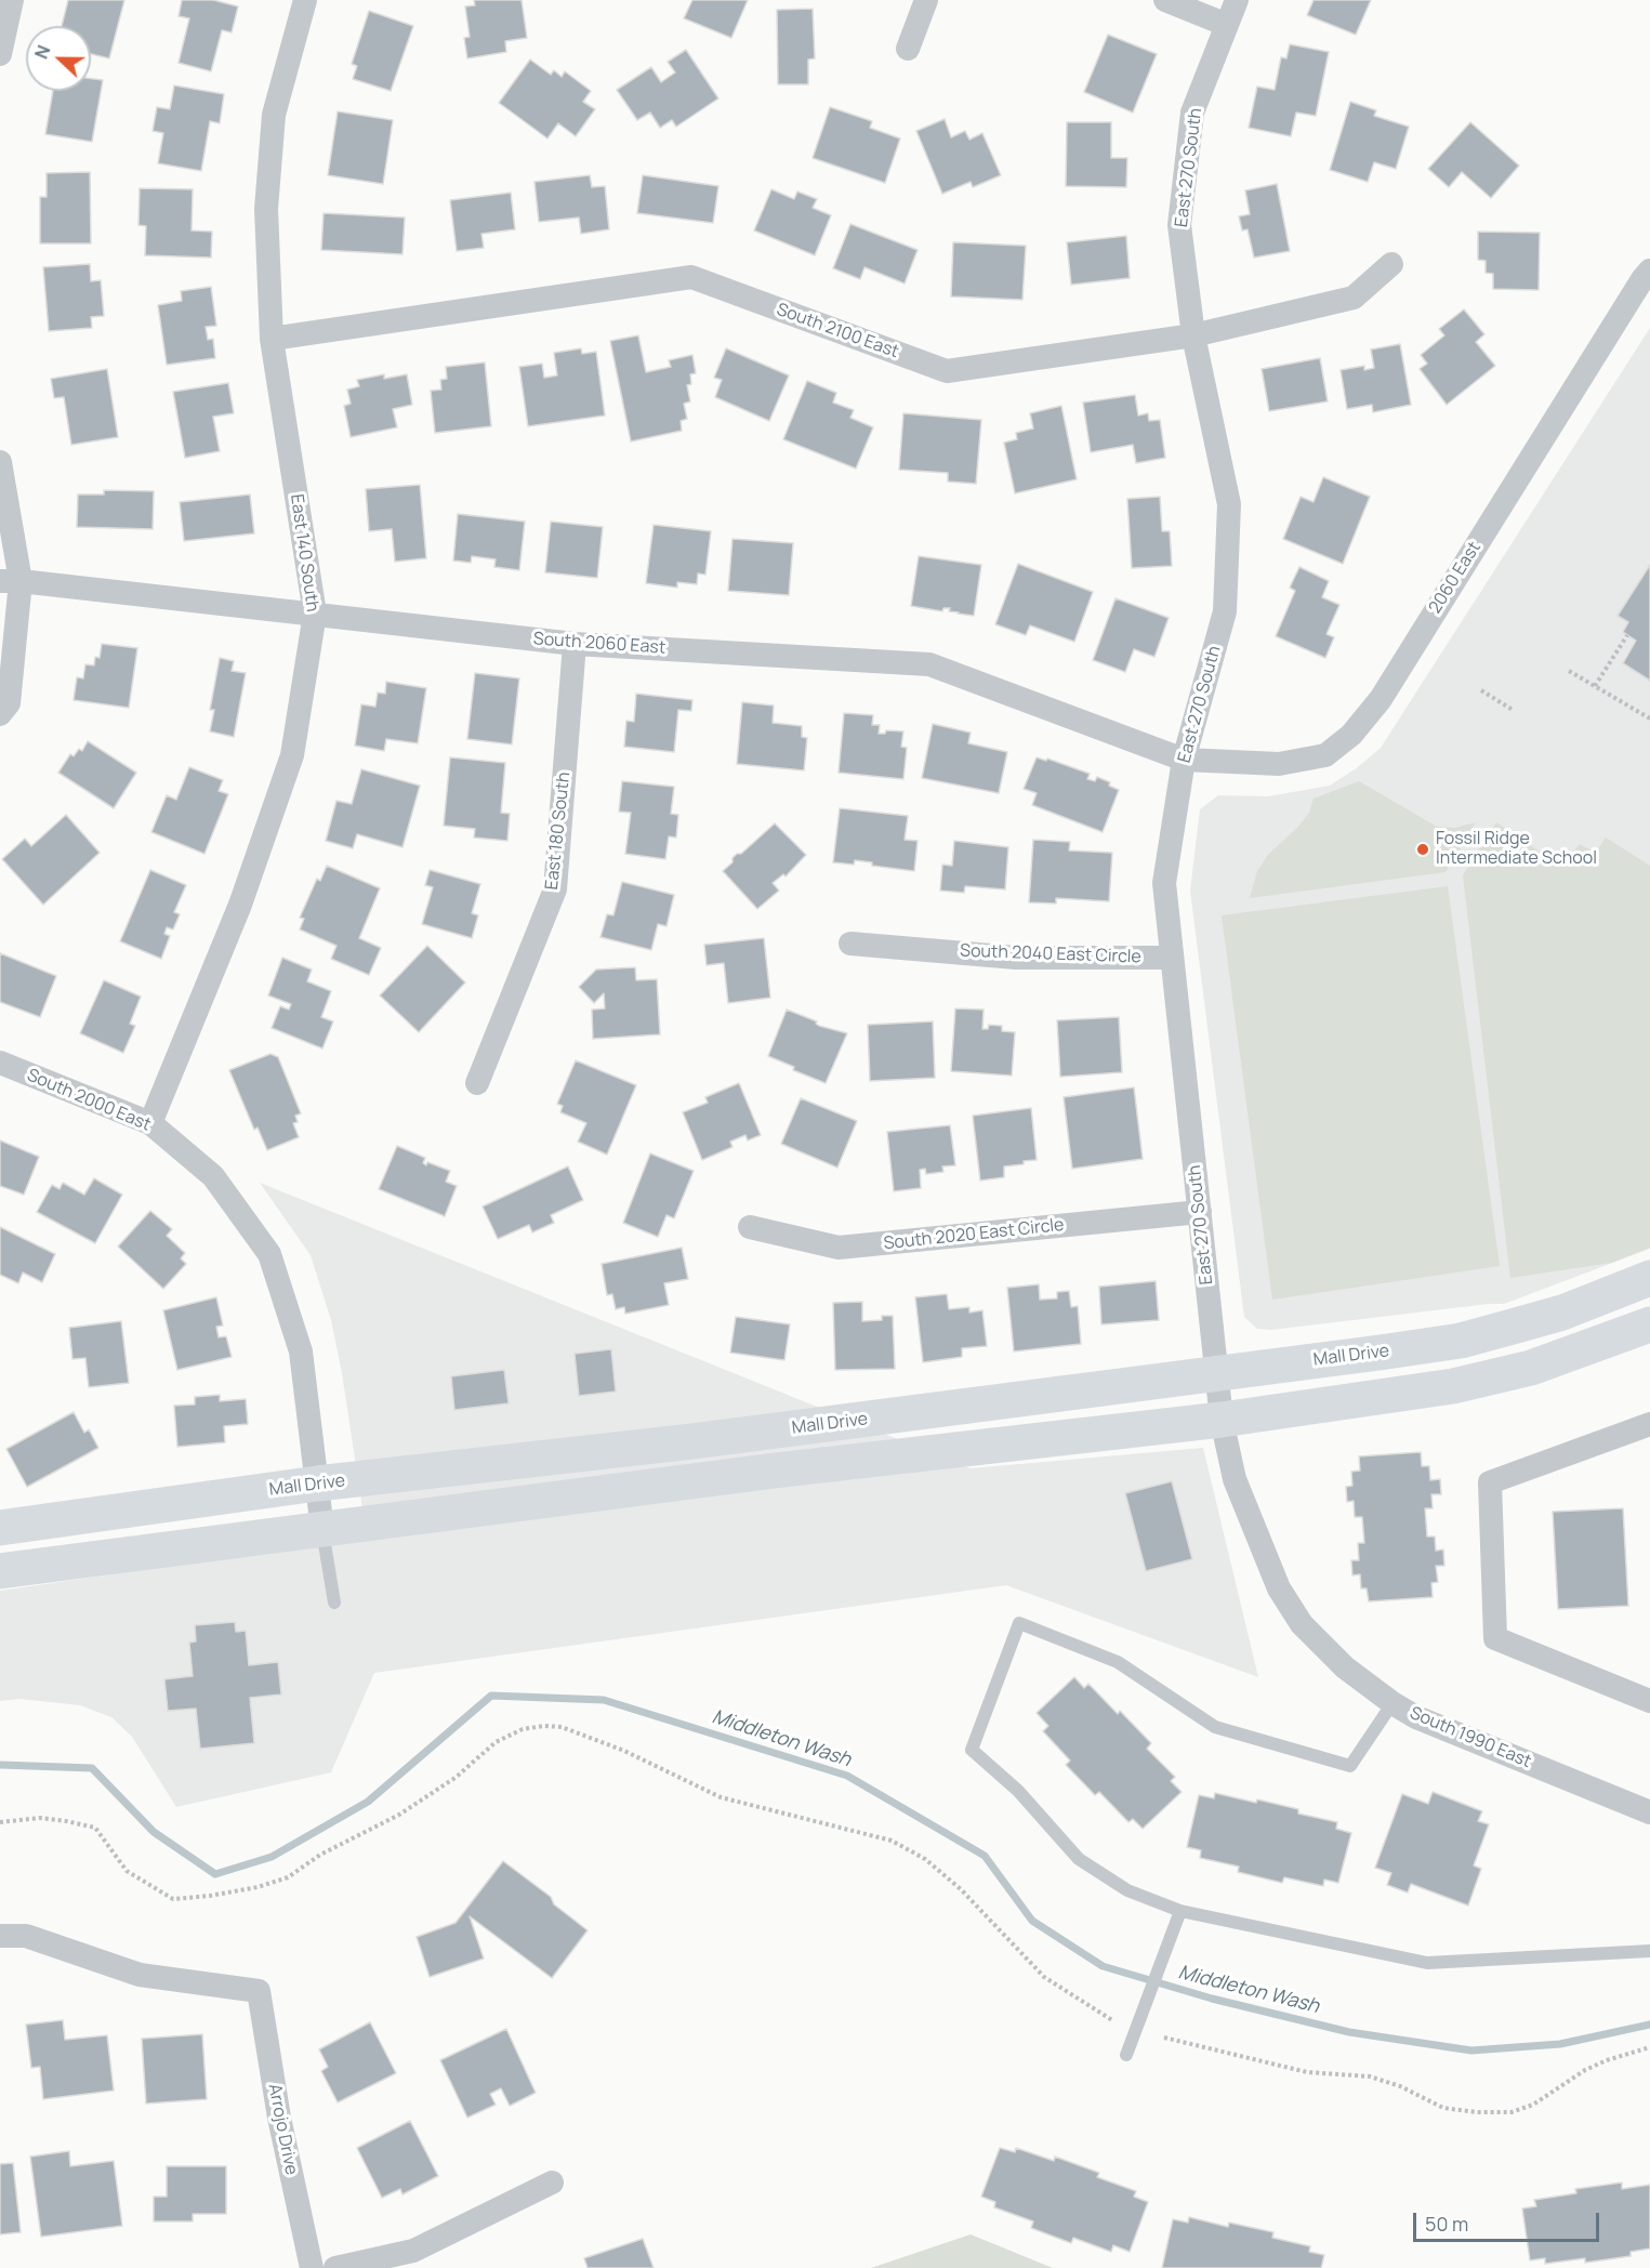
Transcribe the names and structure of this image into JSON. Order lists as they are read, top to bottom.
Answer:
{
  "streets": {
    "main road": ["Mall Drive"],
    "street": [
      "East 270 South",
      "South 2100 East",
      "East 140 South",
      "2060 East",
      "South 2060 East",
      "East 180 South",
      "South 2040 East Circle",
      "South 2000 East",
      "South 2020 East Circle",
      "South 1990 East",
      "Arrojo Drive"
    ]
  },
  "crossings": [
    ["East 270 South", "South 2100 East"],
    ["East 270 South", "2060 East"],
    ["East 270 South", "South 2060 East"],
    ["East 270 South", "South 2040 East Circle"],
    ["East 270 South", "South 2020 East Circle"],
    ["East 270 South", "Mall Drive"],
    ["East 270 South", "South 1990 East"],
    ["South 2100 East", "East 140 South"],
    ["East 140 South", "South 2060 East"],
    ["East 140 South", "South 2000 East"],
    ["2060 East", "South 2060 East"],
    ["South 2060 East", "East 180 South"],
    ["South 2000 East", "Mall Drive"]
  ],
  "water": ["Middleton Wash"],
  "places": ["Fossil Ridge Intermediate School"],
  "scale_bar": "50 m",
  "north": "left"
}
